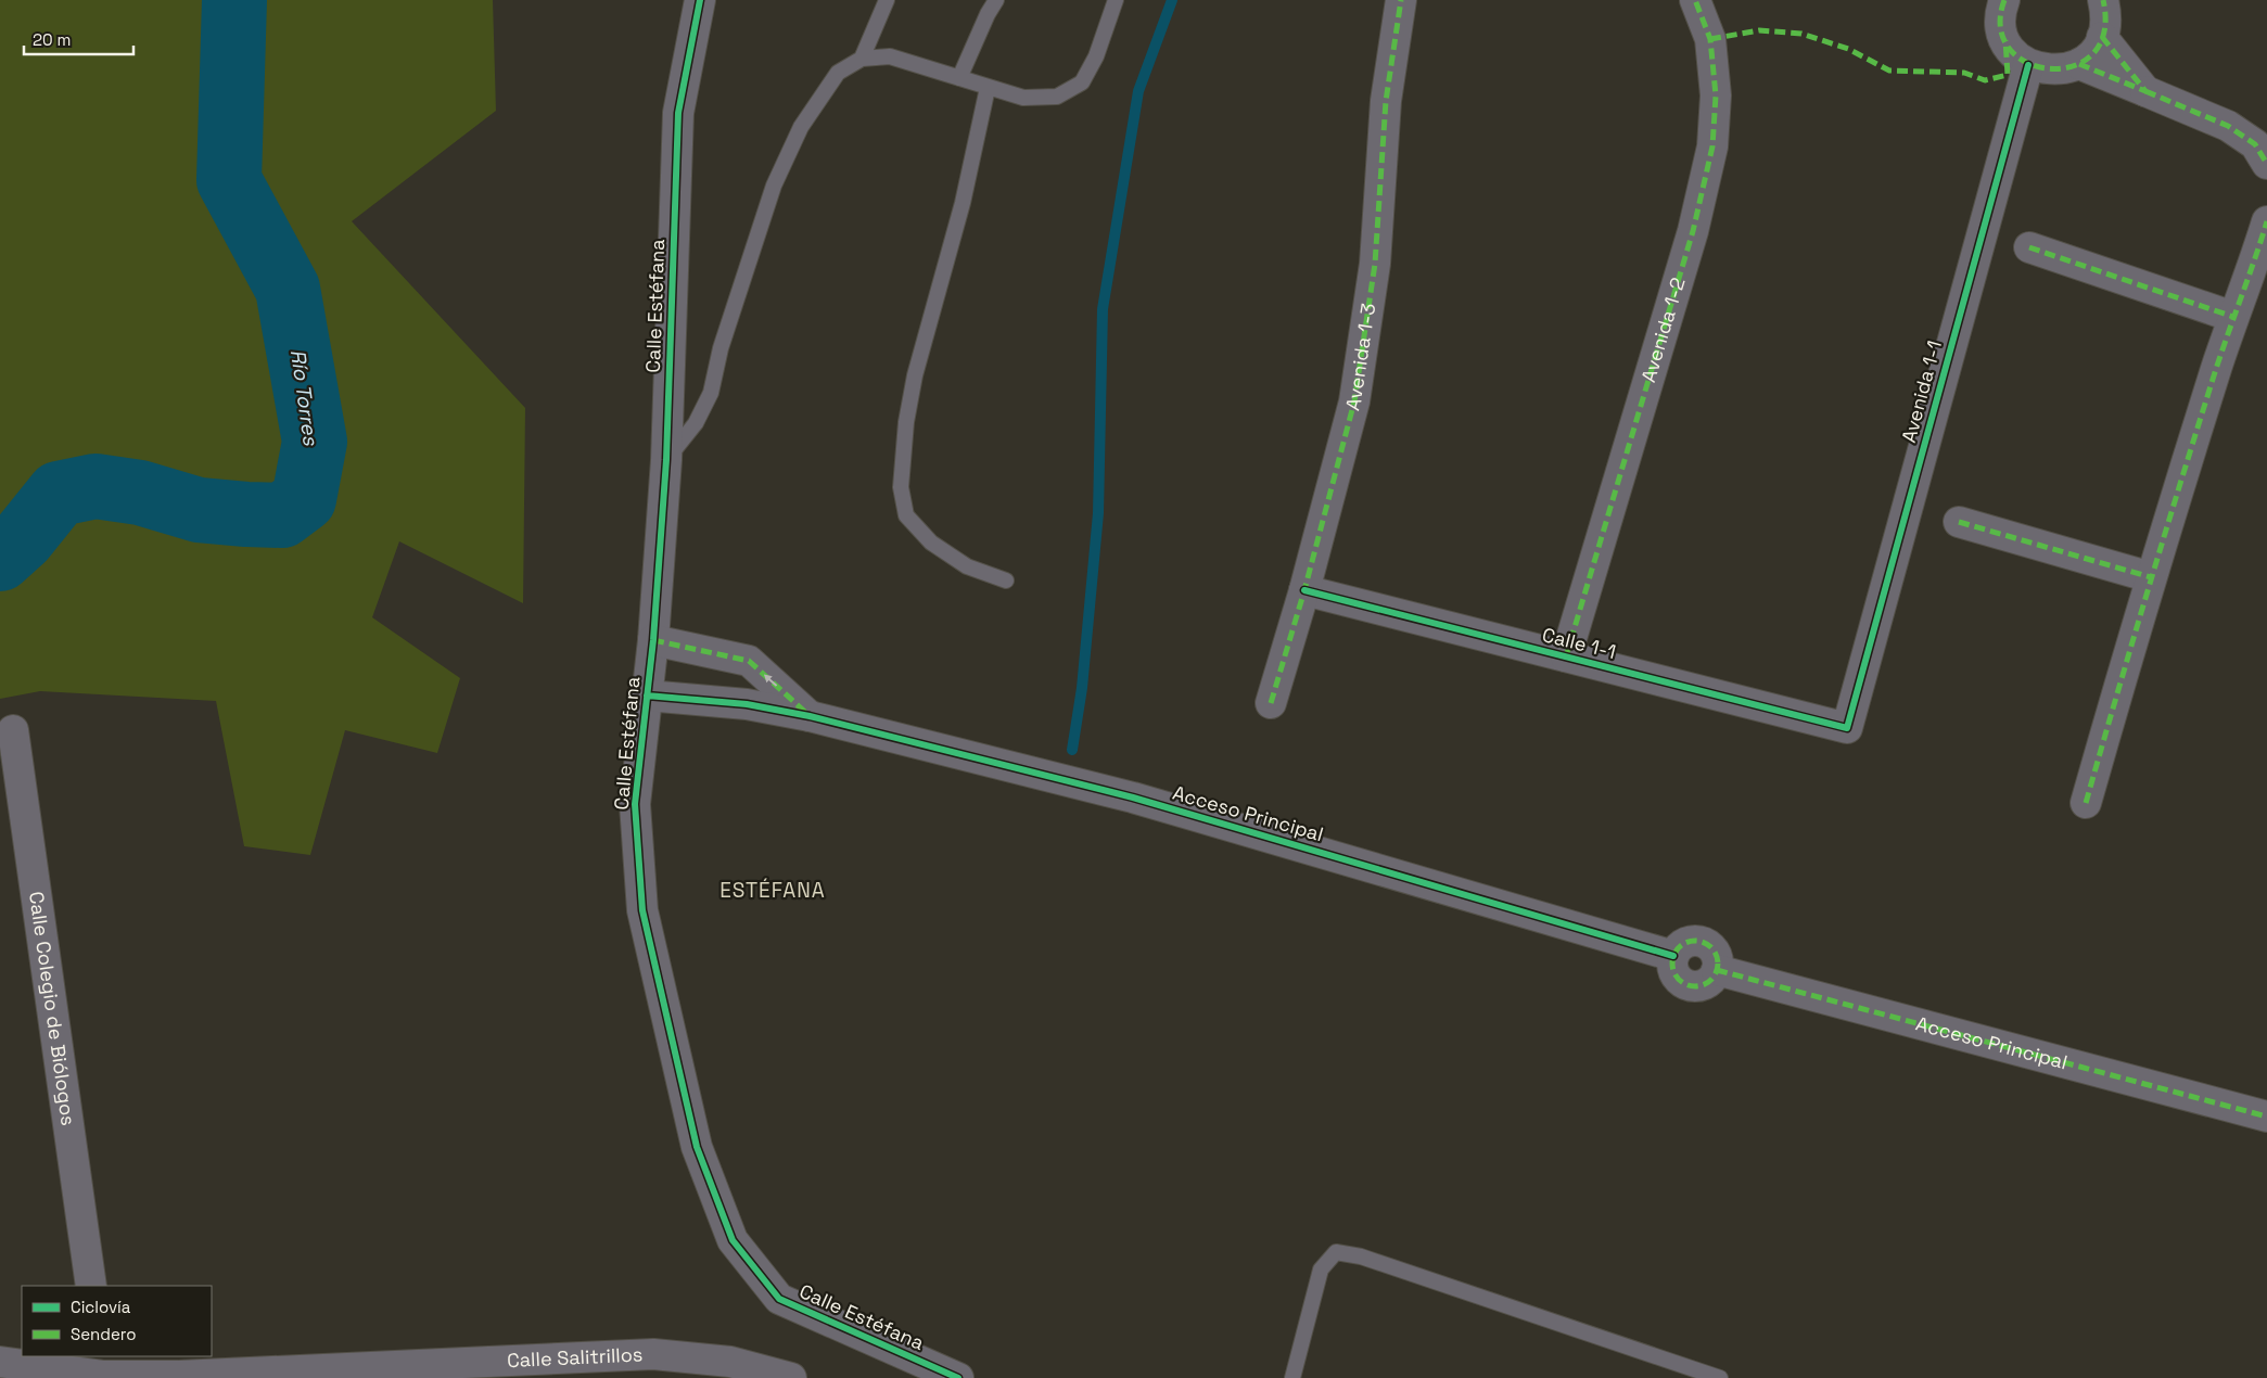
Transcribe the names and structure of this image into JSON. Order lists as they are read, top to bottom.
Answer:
{
  "streets": {
    "street": [
      "Calle Estéfana",
      "Avenida 1-2",
      "Avenida 1-3",
      "Avenida 1-1",
      "Calle 1-1",
      "Acceso Principal",
      "Calle Colegio de Biólogos",
      "Calle Salitrillos"
    ]
  },
  "crossings": [
    ["Calle Estéfana", "Acceso Principal"],
    ["Avenida 1-2", "Calle 1-1"],
    ["Avenida 1-3", "Calle 1-1"],
    ["Avenida 1-1", "Calle 1-1"]
  ],
  "districts": ["ESTÉFANA"],
  "water": ["Río Torres"],
  "legend": ["Ciclovía", "Sendero"],
  "scale_bar": "20 m"
}
